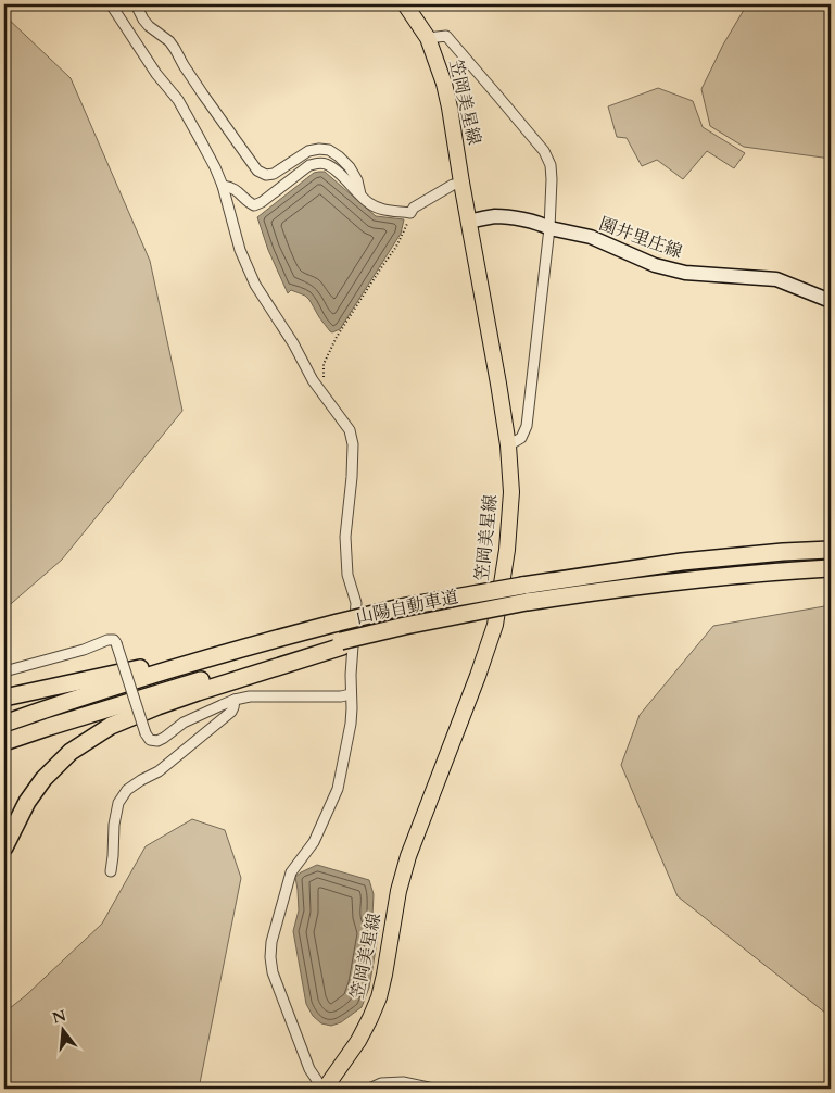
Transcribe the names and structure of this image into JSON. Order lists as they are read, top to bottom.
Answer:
{
  "streets": {
    "highway": ["山陽自動車道"],
    "main road": ["笠岡美星線", "園井里庄線"]
  },
  "crossings": [
    ["笠岡美星線", "園井里庄線"]
  ],
  "north": "top"
}
